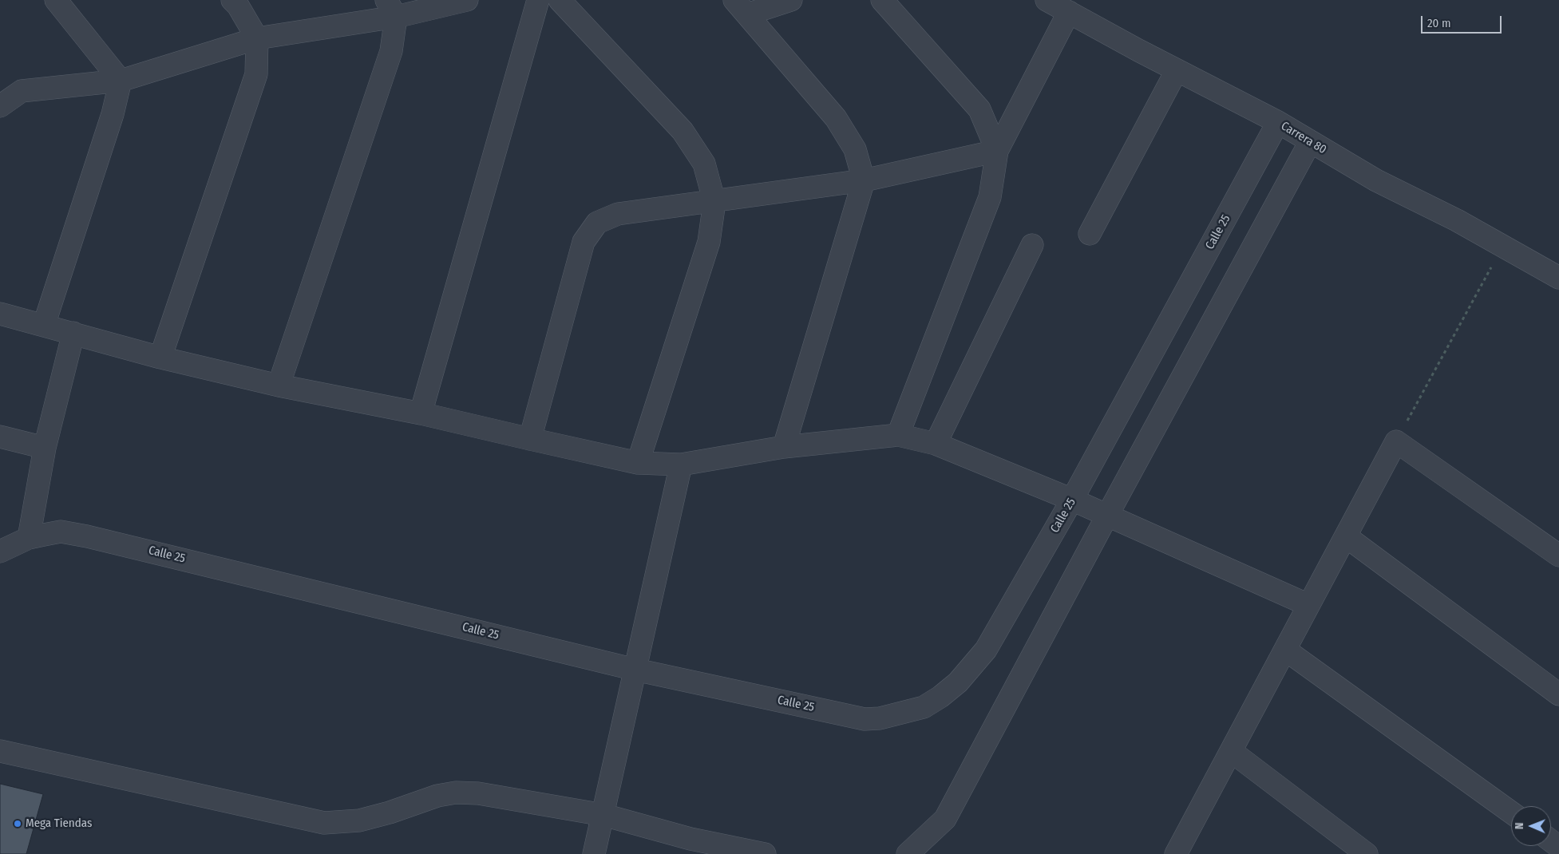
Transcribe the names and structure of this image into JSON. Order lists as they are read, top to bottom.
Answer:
{
  "streets": {
    "street": ["Carrera 80", "Calle 25"]
  },
  "crossings": [
    ["Carrera 80", "Calle 25"]
  ],
  "places": ["Mega Tiendas"],
  "scale_bar": "20 m",
  "north": "left"
}
